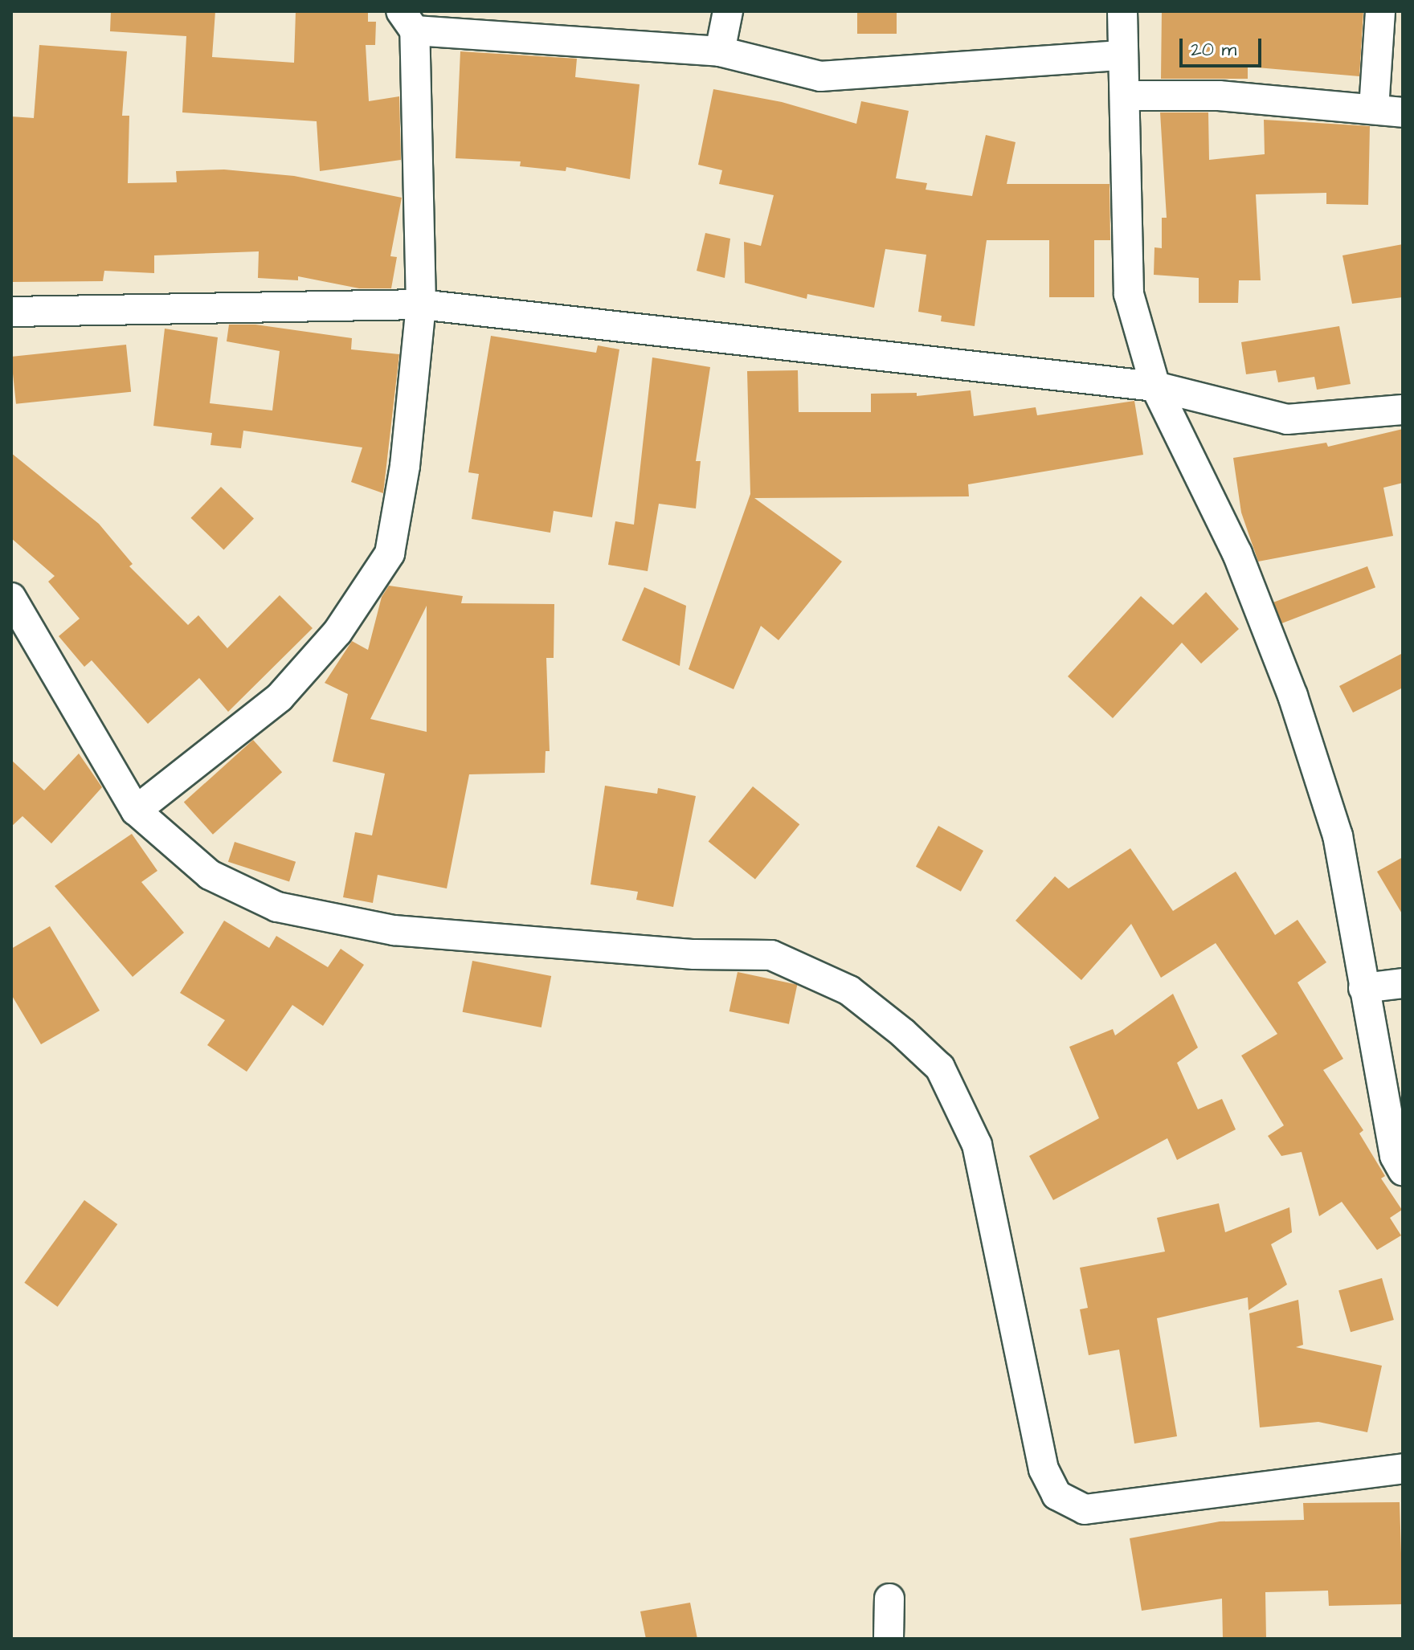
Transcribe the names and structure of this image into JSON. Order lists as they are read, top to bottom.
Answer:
{
  "scale_bar": "20 m"
}
